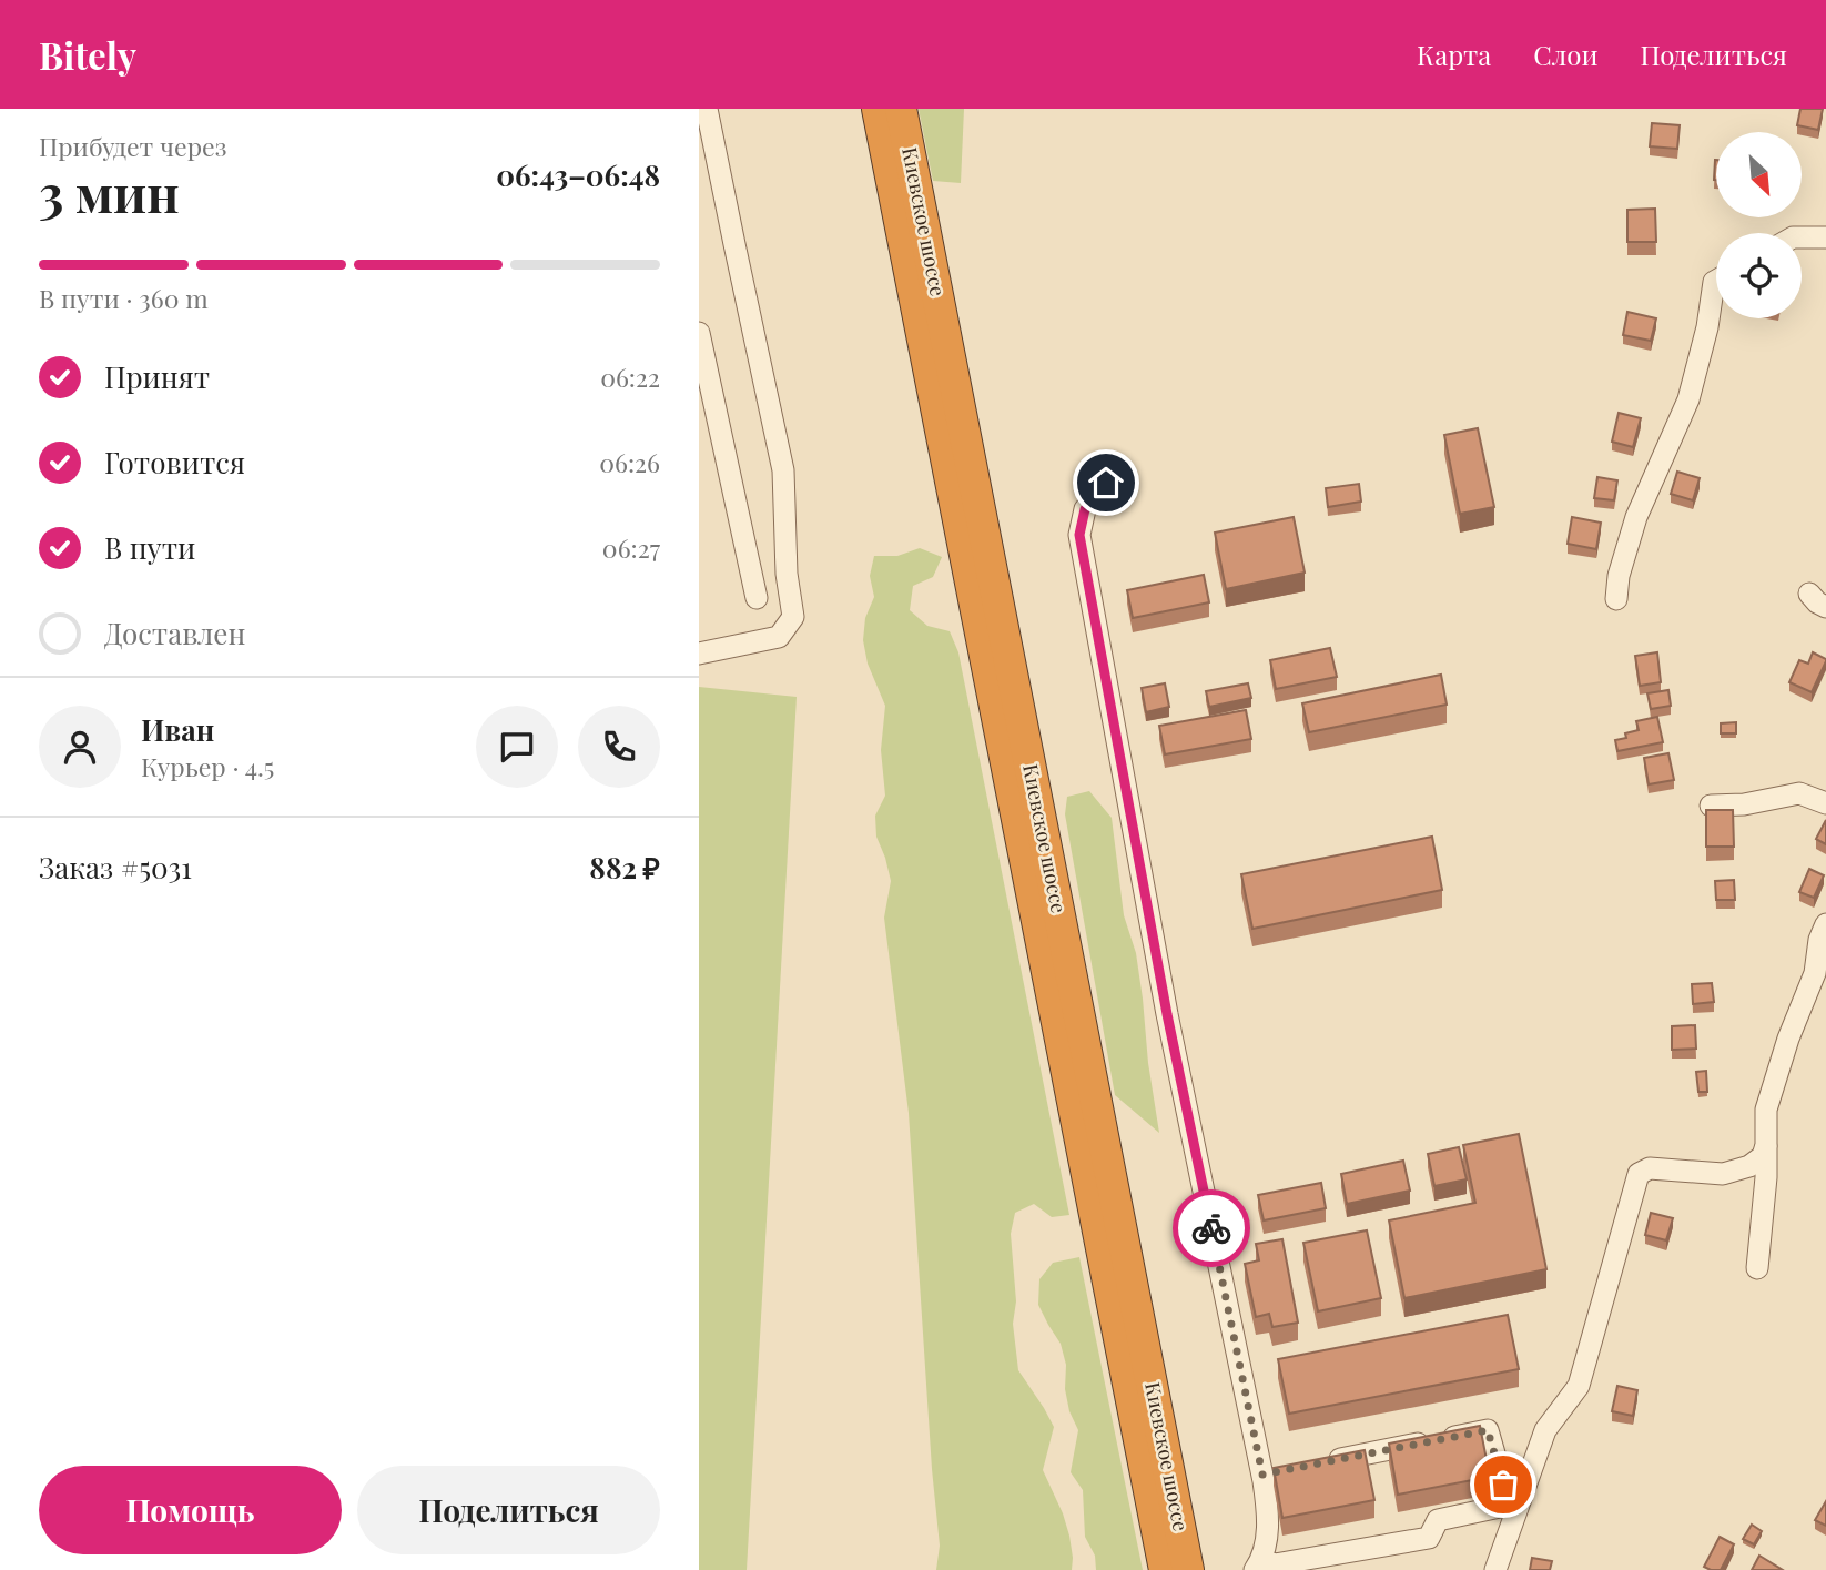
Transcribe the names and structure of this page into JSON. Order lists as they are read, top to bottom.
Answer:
{
  "streets": {
    "highway": ["Киевское шоссе"]
  },
  "north": "bottom right",
  "page": {
    "header": "Bitely",
    "nav": ["Карта", "Слои", "Поделиться"],
    "heading": ["3 мин", "Прибудет через", "06:43–06:48"],
    "panel": [
      "Иван",
      "Курьер · 4.5",
      "Заказ #5031",
      "882 ₽"
    ],
    "bar": "В пути · 360 m",
    "list": [
      ["Принят", "06:22"],
      ["Готовится", "06:26"],
      ["В пути", "06:27"],
      "Доставлен"
    ],
    "buttons": ["Помощь", "Поделиться"]
  }
}
